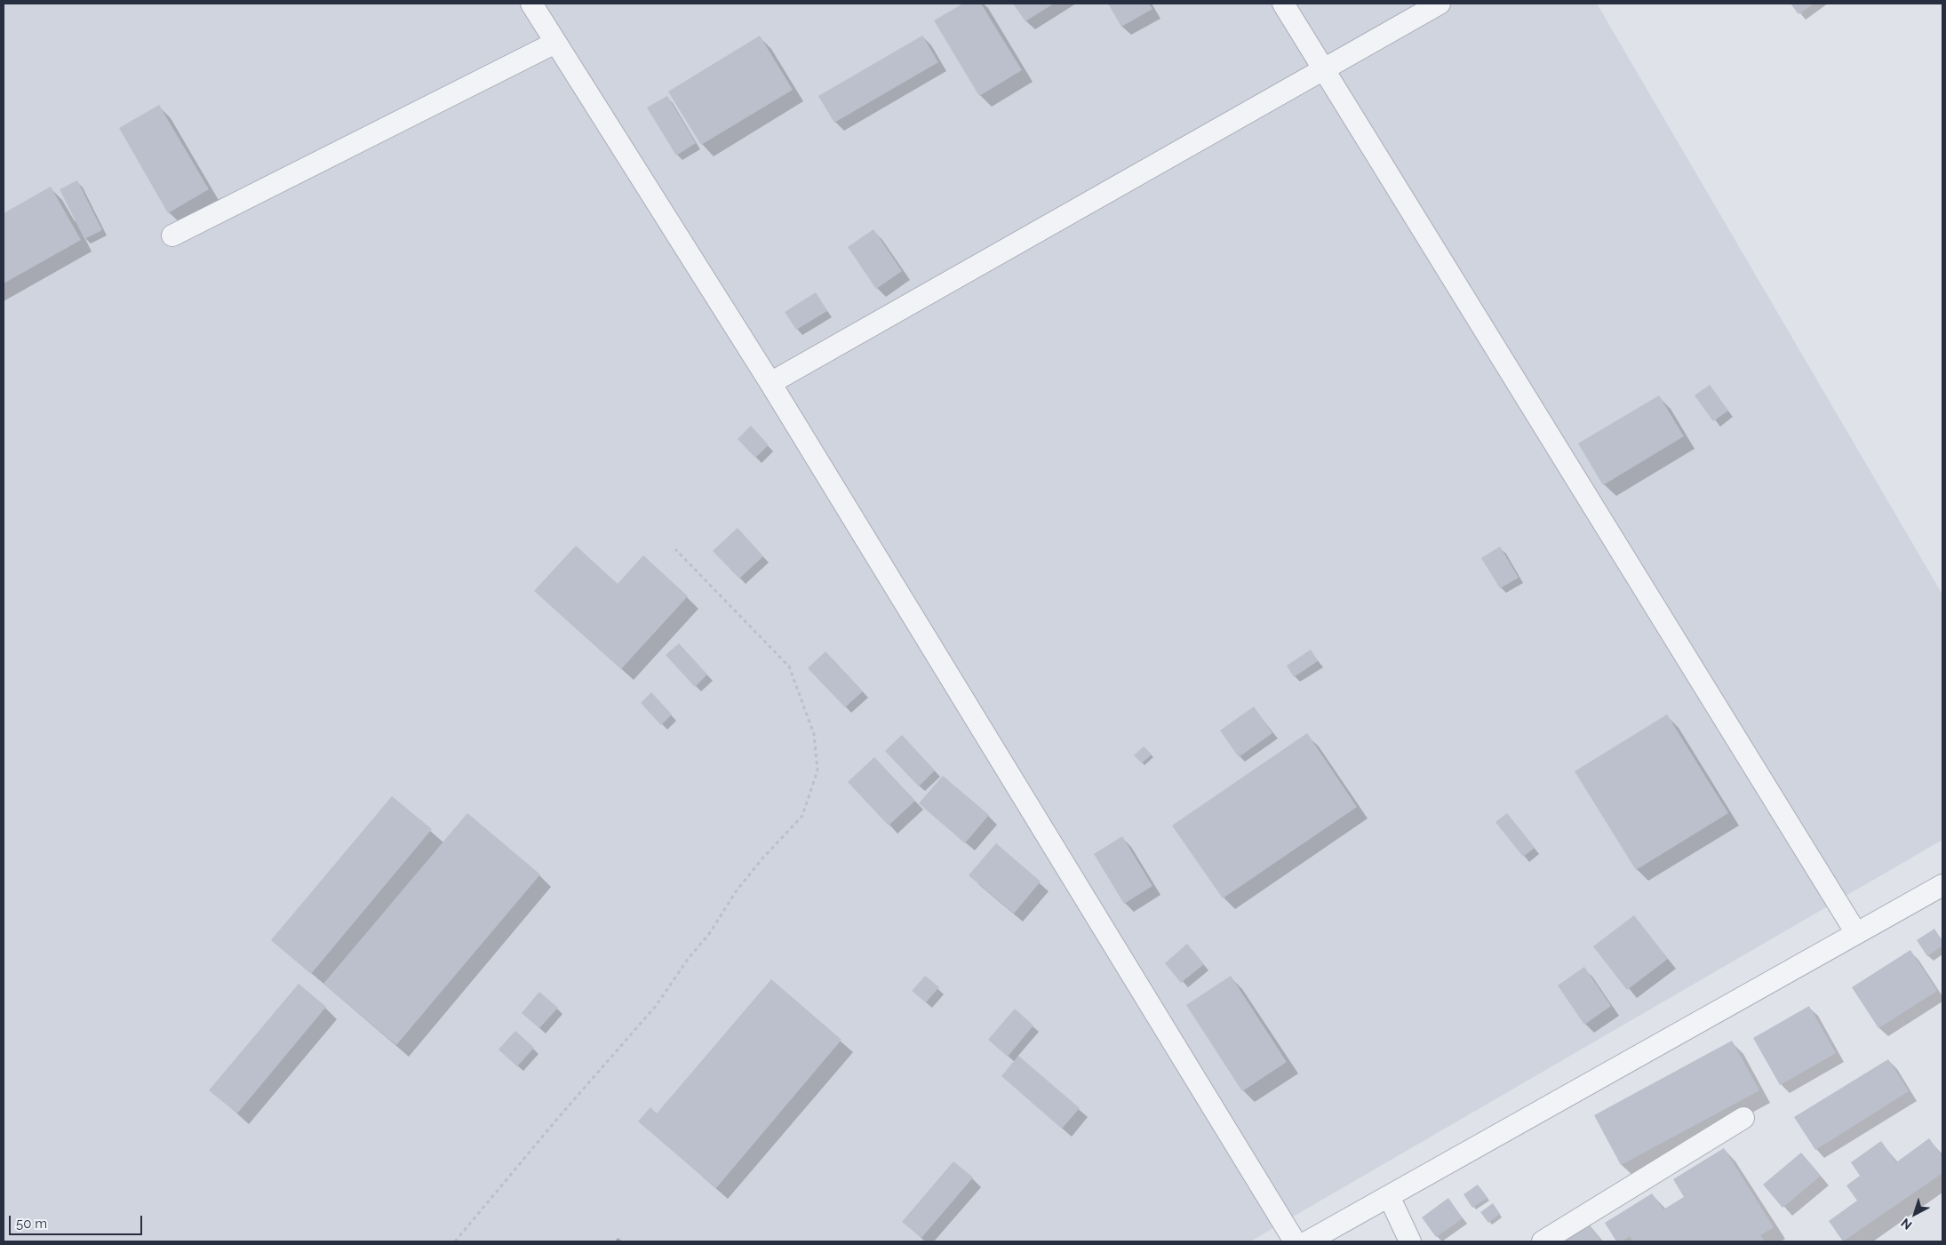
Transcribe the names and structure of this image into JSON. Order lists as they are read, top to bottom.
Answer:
{
  "scale_bar": "50 m",
  "north": "bottom left"
}
